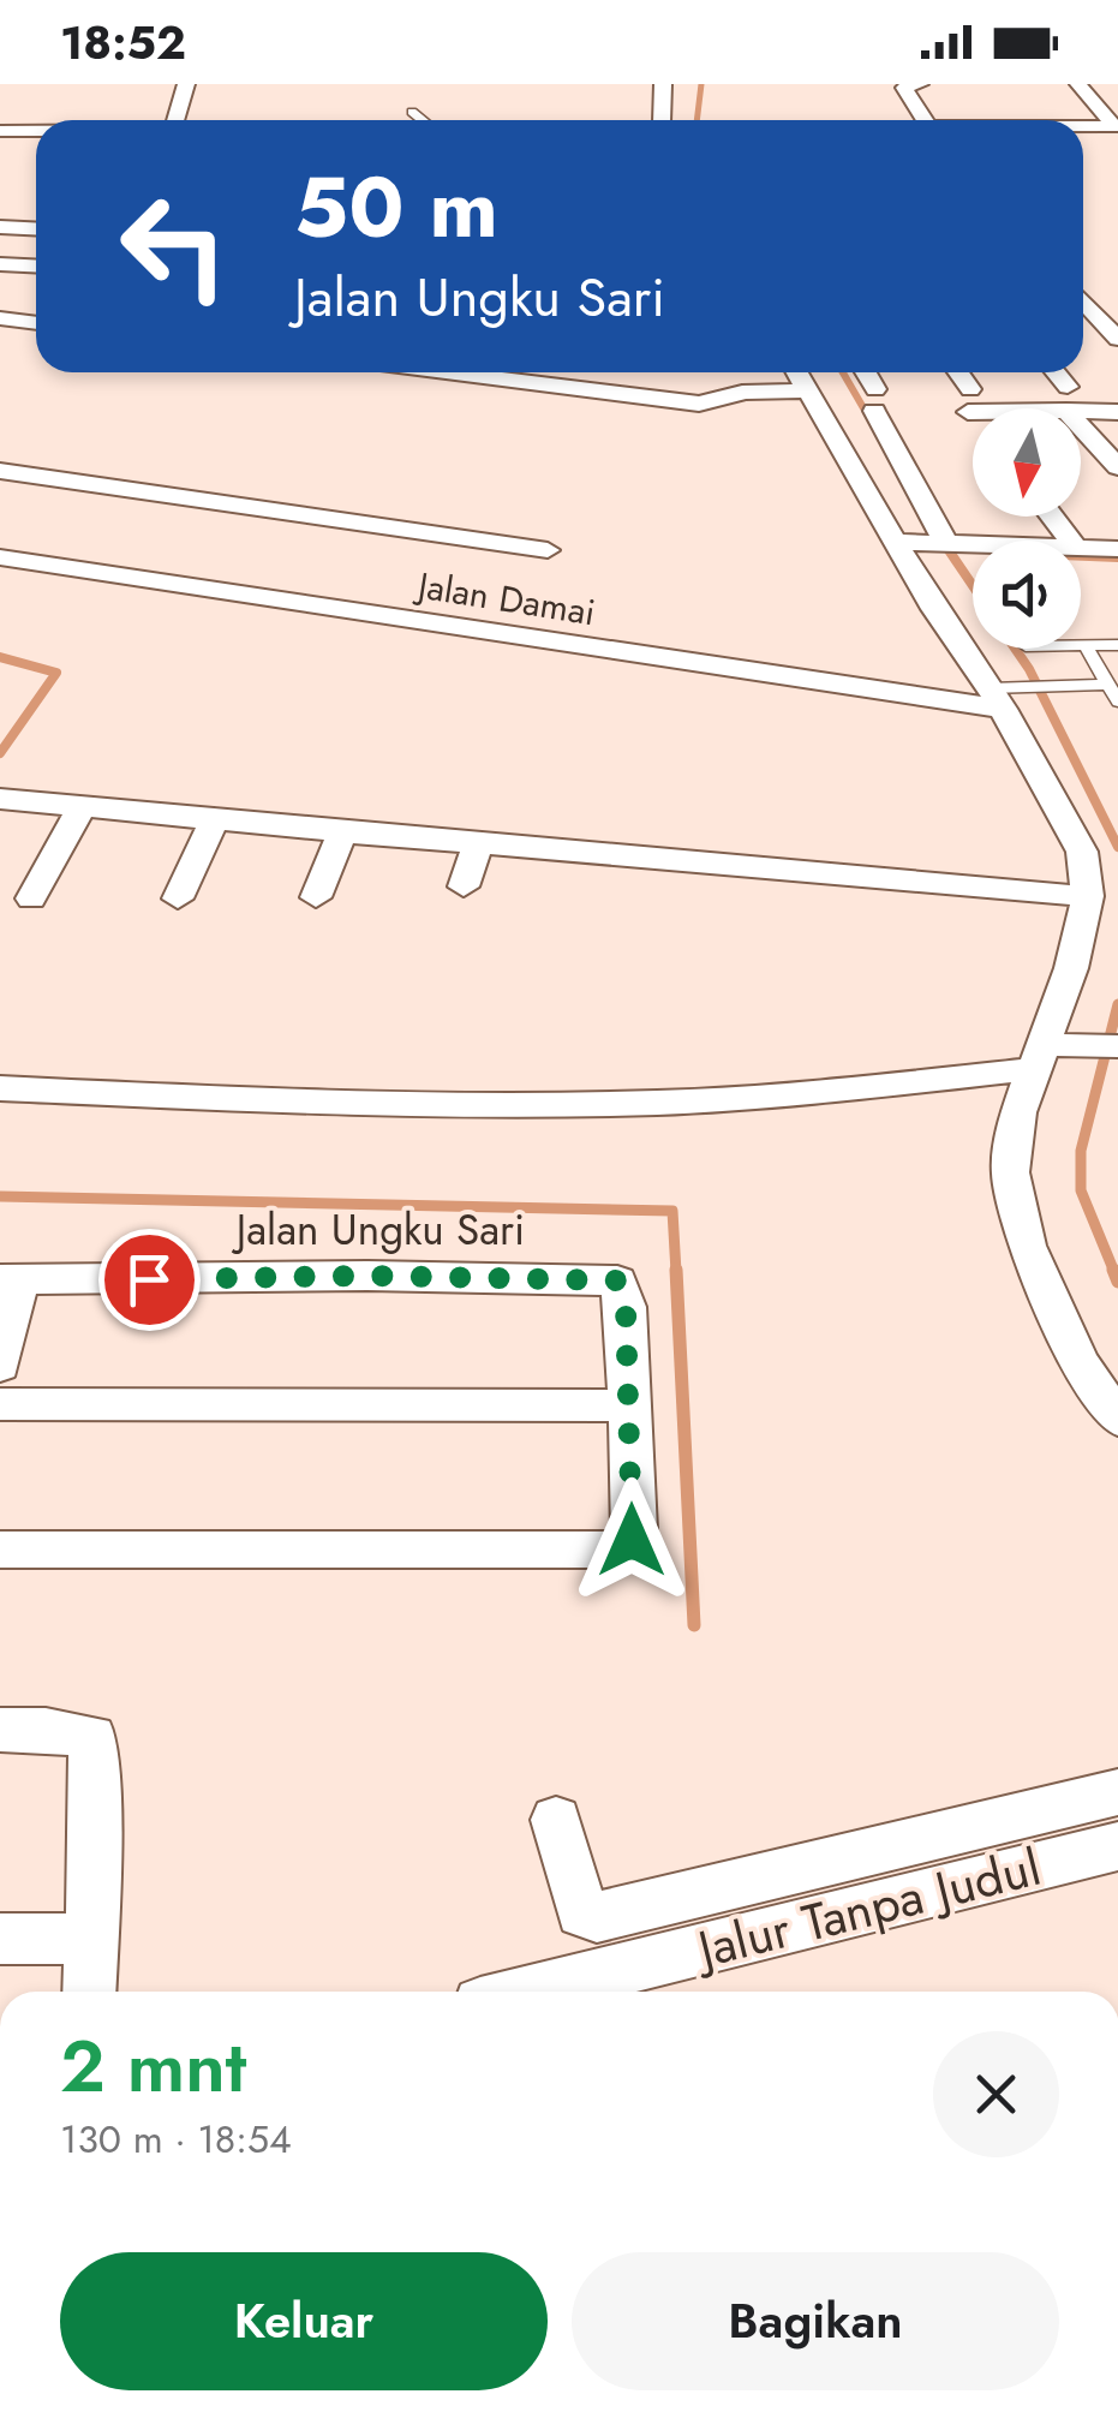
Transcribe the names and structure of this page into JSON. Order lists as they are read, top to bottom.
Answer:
{
  "streets": {
    "street": ["Jalan Damai", "Jalan Ungku Sari", "Jalur Tanpa Judul"]
  },
  "north": "bottom",
  "page": {
    "status": "18:52",
    "turn": ["50 m", "Jalan Ungku Sari"],
    "heading": ["2 mnt", "130 m · 18:54"],
    "buttons": ["Keluar", "Bagikan"]
  }
}
